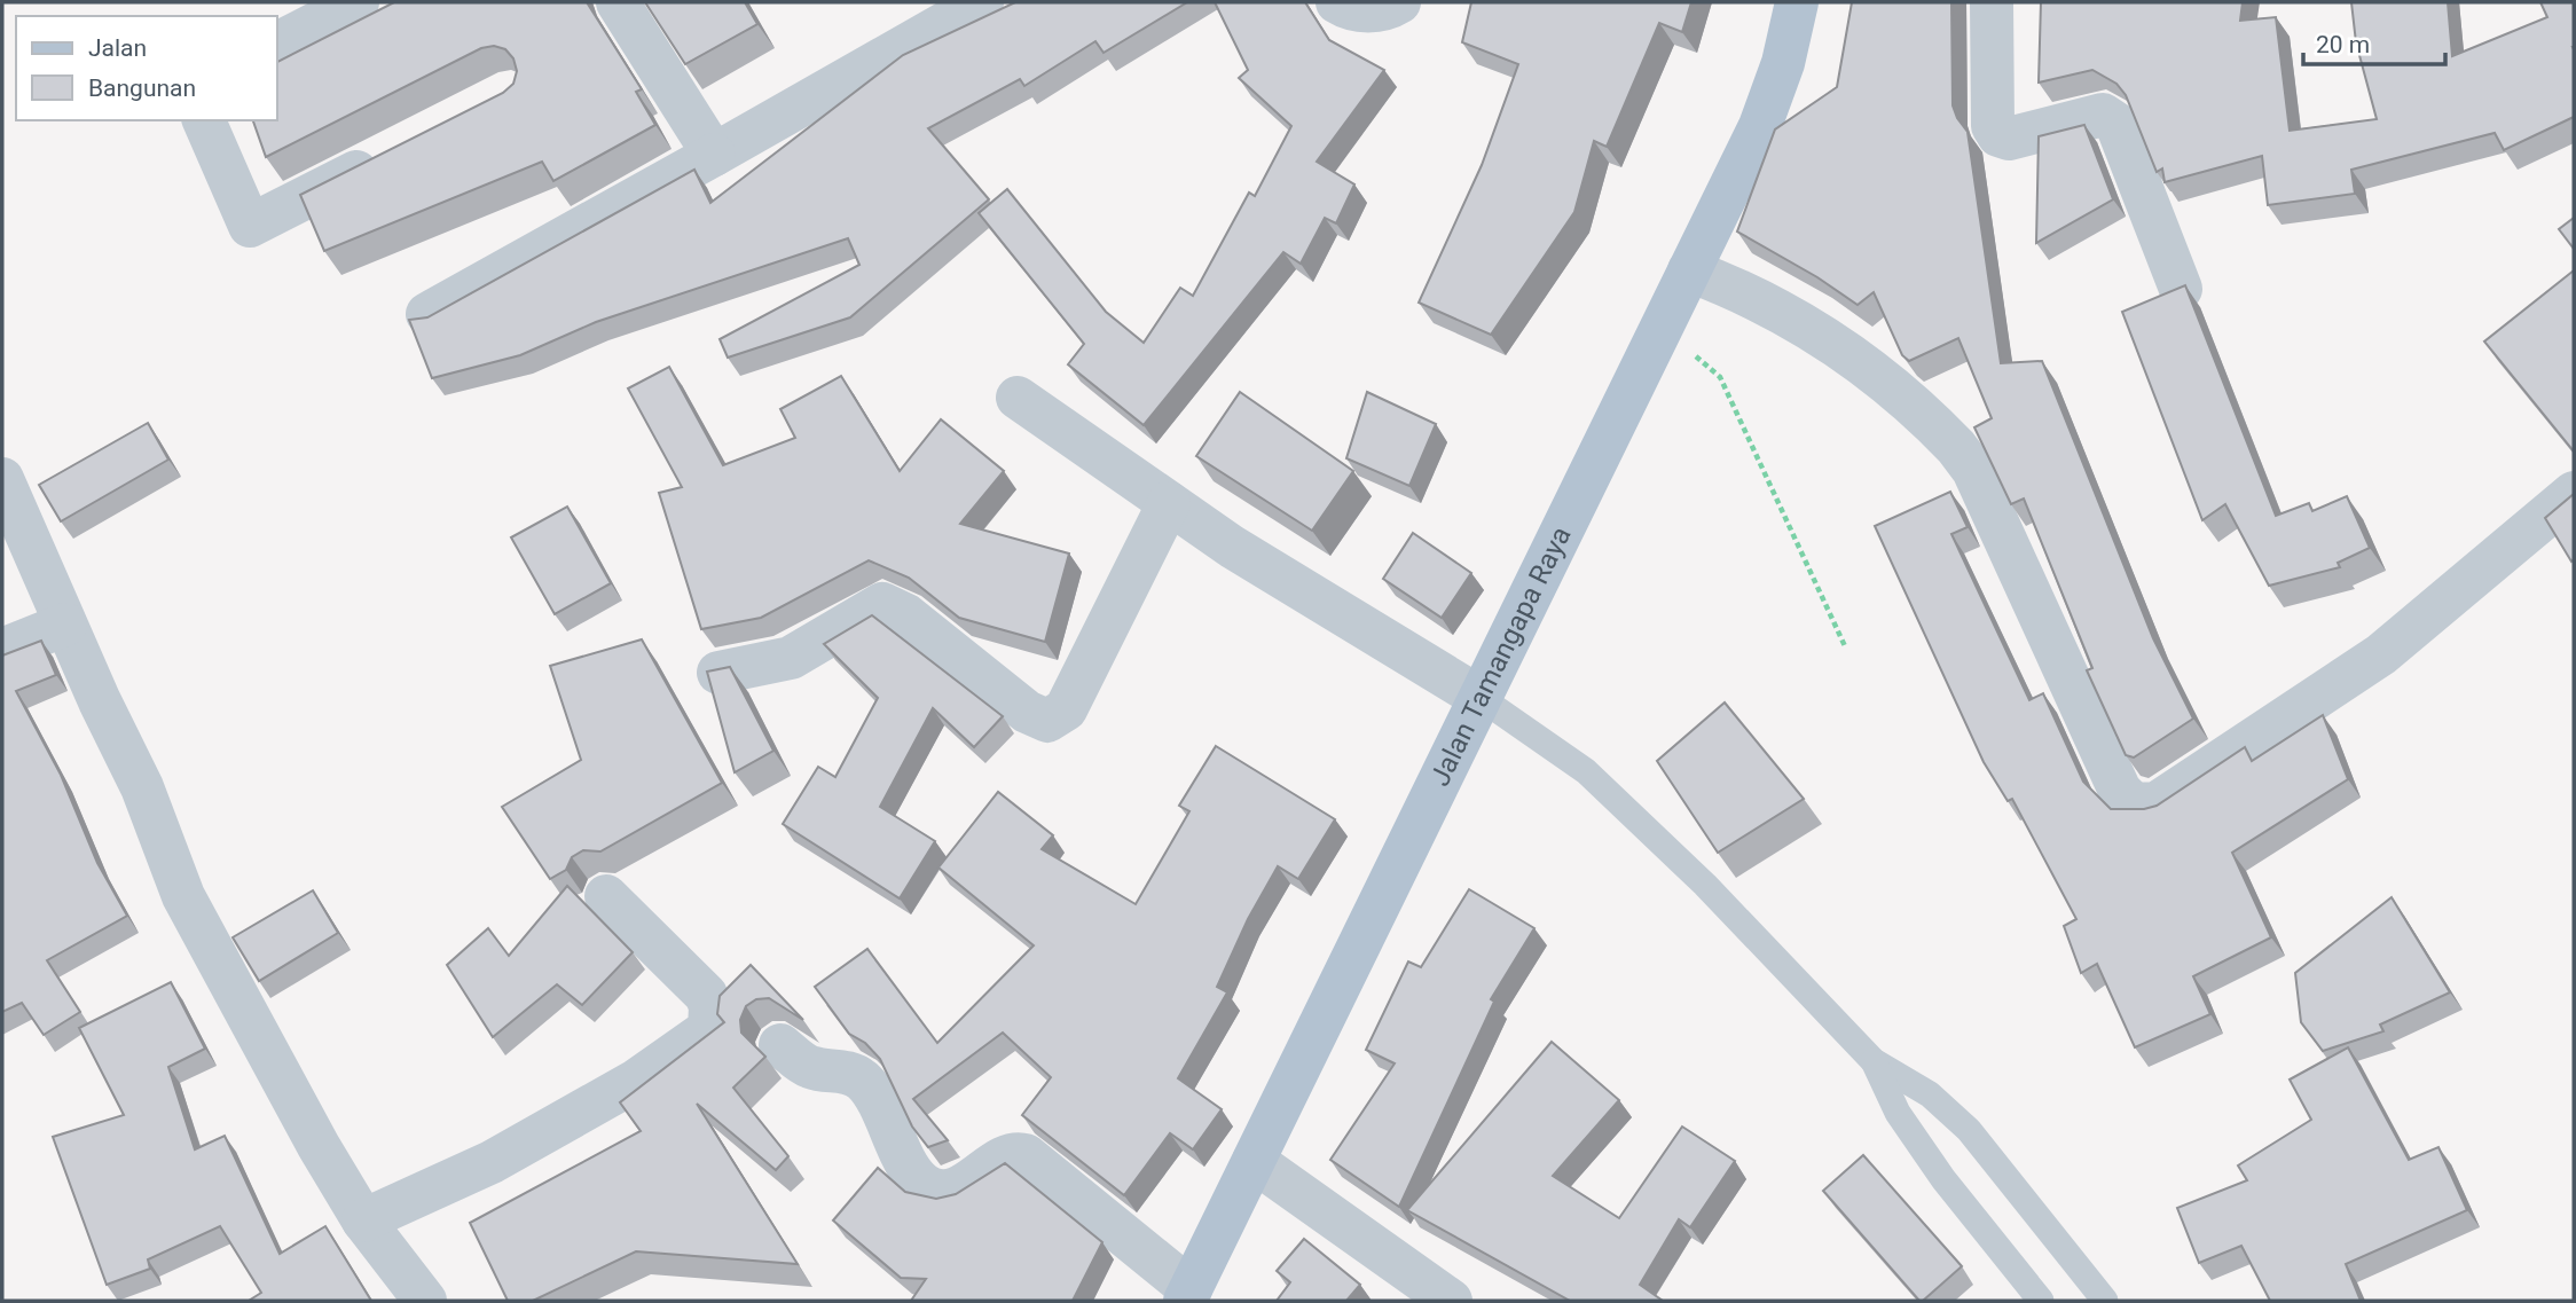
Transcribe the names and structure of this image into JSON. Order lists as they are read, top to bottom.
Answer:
{
  "streets": {
    "main road": ["Jalan Tamangapa Raya"]
  },
  "legend": ["Jalan", "Bangunan"],
  "scale_bar": "20 m"
}
